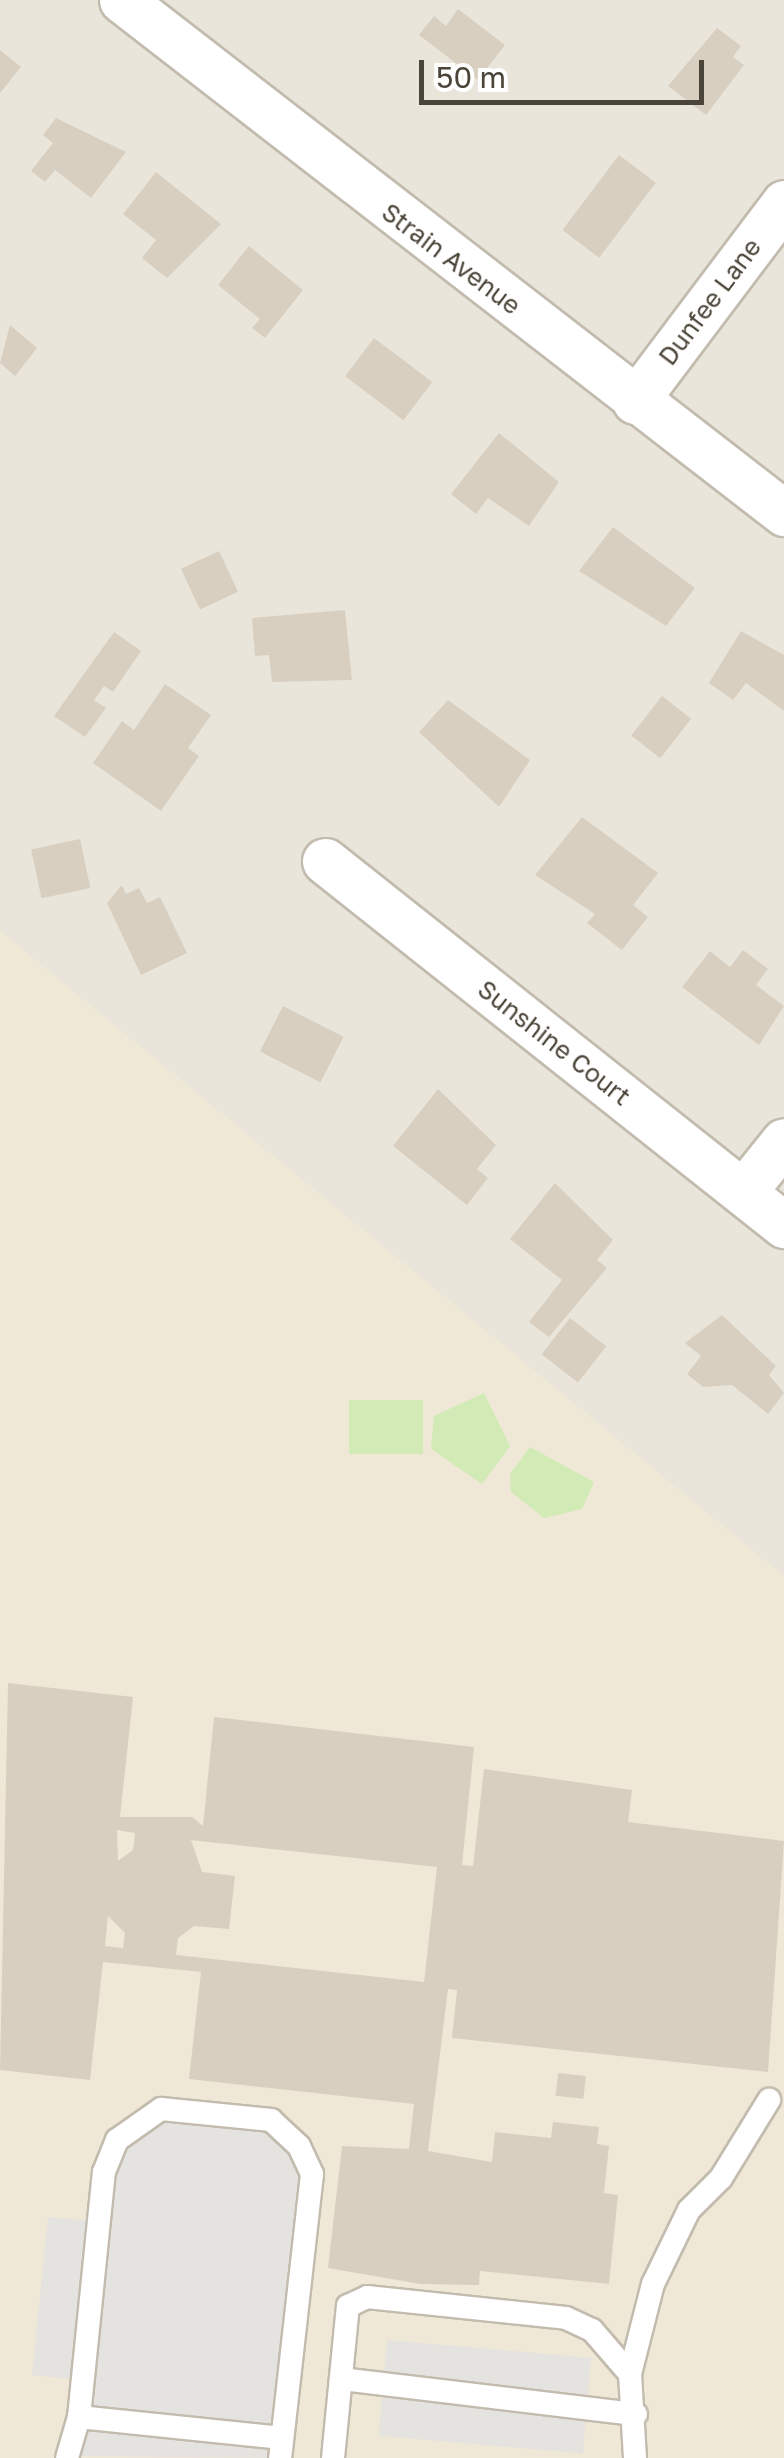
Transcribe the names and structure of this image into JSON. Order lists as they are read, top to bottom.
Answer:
{
  "streets": {
    "street": ["Strain Avenue", "Dunfee Lane", "Sunshine Court"]
  },
  "crossings": [
    ["Strain Avenue", "Dunfee Lane"]
  ],
  "scale_bar": "50 m"
}
